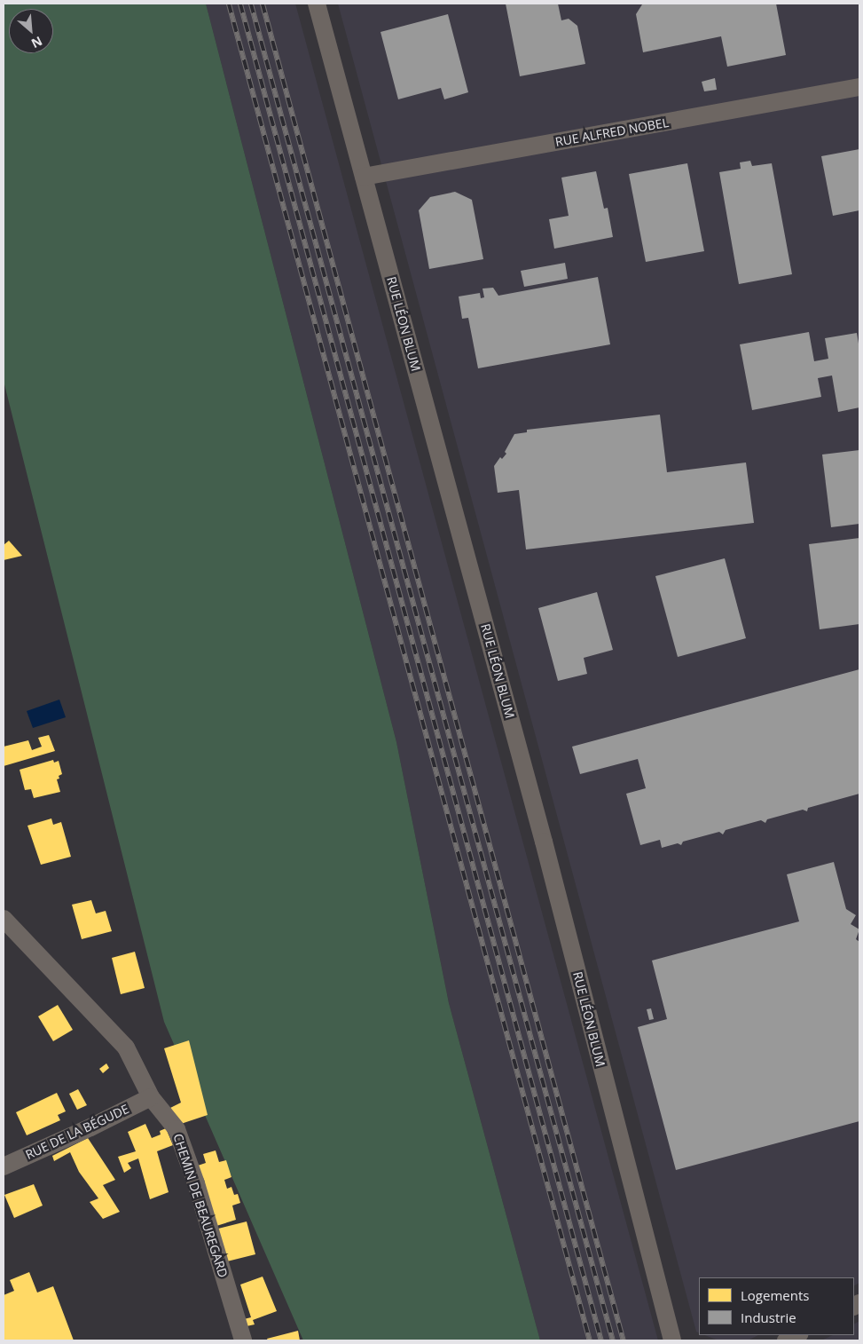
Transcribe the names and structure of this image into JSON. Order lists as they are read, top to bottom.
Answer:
{
  "streets": {
    "street": [
      "RUE ALFRED NOBEL",
      "RUE LÉON BLUM",
      "RUE DE LA BÉGUDE",
      "CHEMIN DE BEAUREGARD"
    ]
  },
  "crossings": [
    ["RUE ALFRED NOBEL", "RUE LÉON BLUM"],
    ["RUE DE LA BÉGUDE", "CHEMIN DE BEAUREGARD"]
  ],
  "legend": ["Logements", "Industrie"],
  "north": "bottom right"
}
